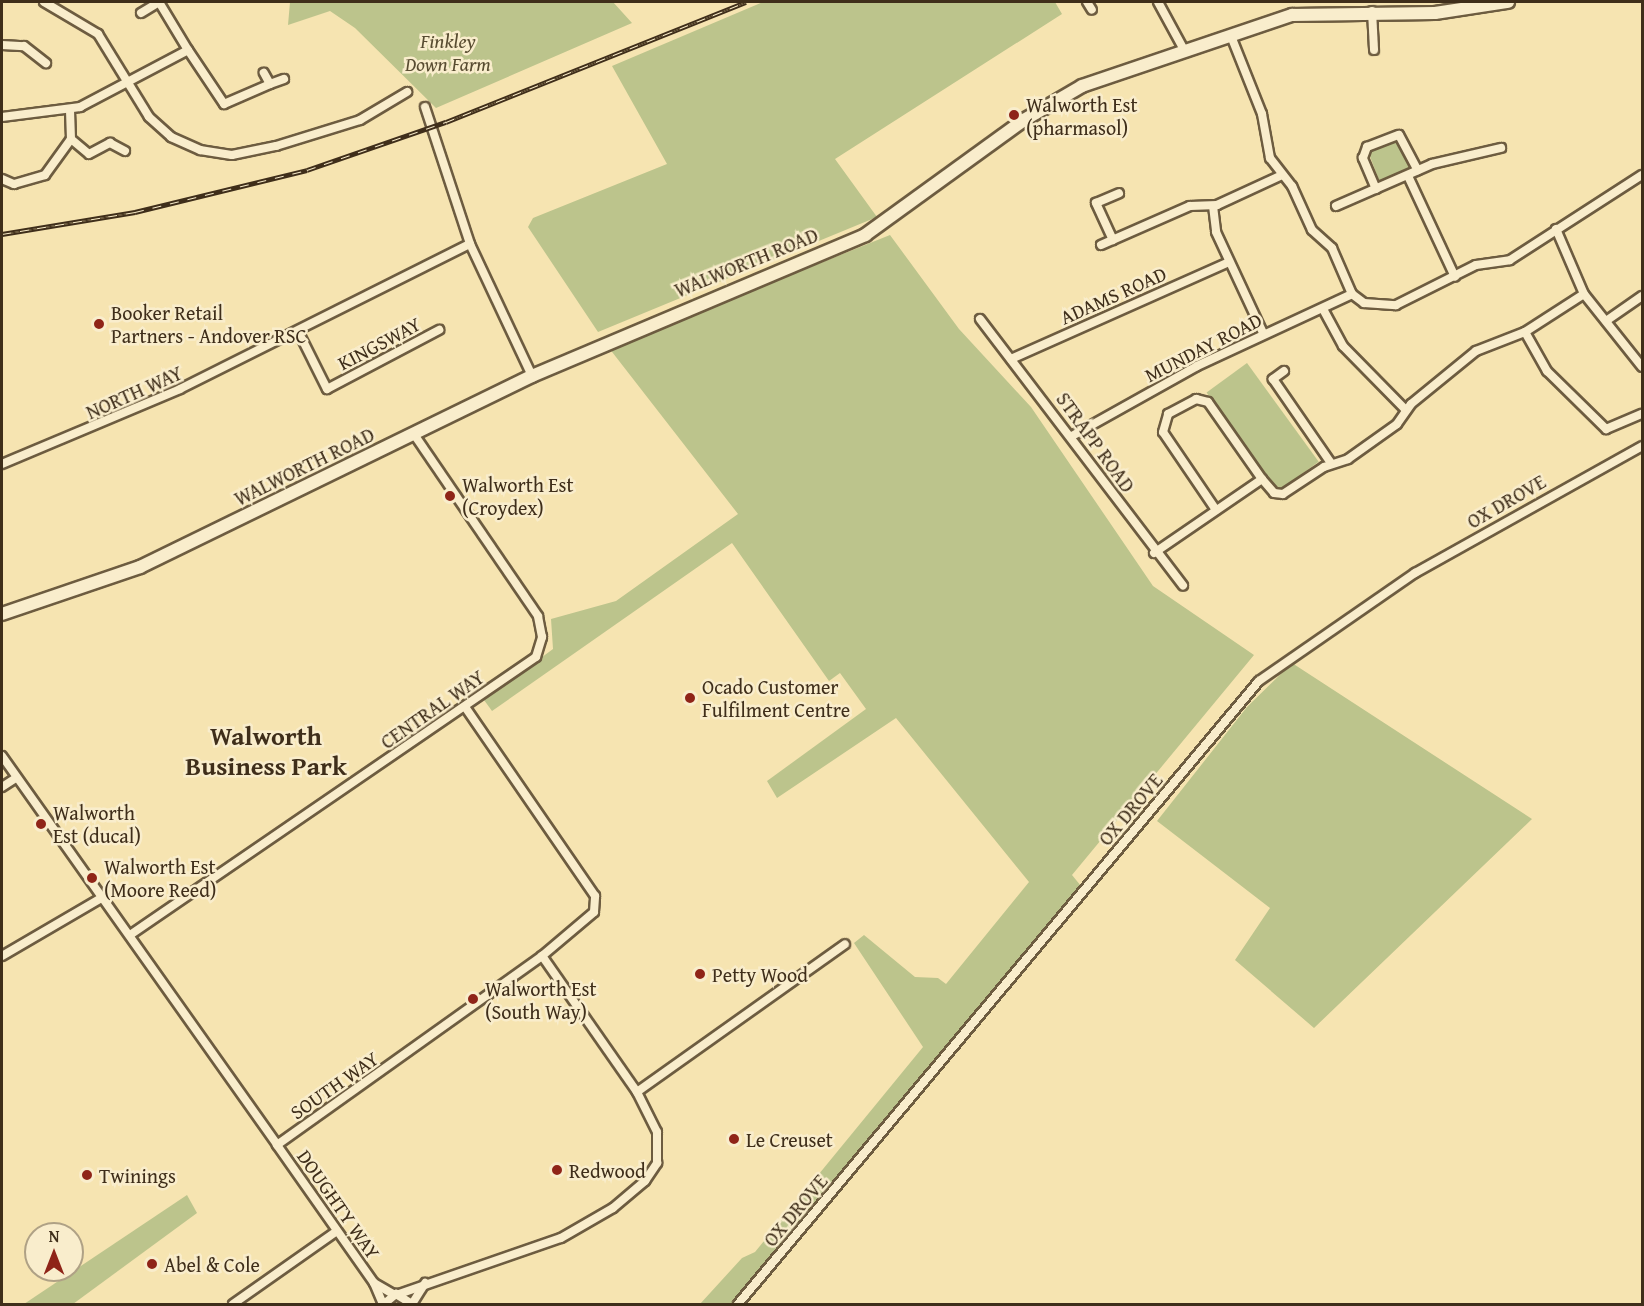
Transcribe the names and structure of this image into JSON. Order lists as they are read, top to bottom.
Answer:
{
  "streets": {
    "street": [
      "WALWORTH ROAD",
      "ADAMS ROAD",
      "KINGSWAY",
      "MUNDAY ROAD",
      "NORTH WAY",
      "STRAPP ROAD",
      "OX DROVE",
      "CENTRAL WAY",
      "SOUTH WAY",
      "DOUGHTY WAY"
    ]
  },
  "crossings": [
    ["WALWORTH ROAD", "CENTRAL WAY"],
    ["ADAMS ROAD", "STRAPP ROAD"],
    ["KINGSWAY", "NORTH WAY"],
    ["MUNDAY ROAD", "STRAPP ROAD"],
    ["CENTRAL WAY", "SOUTH WAY"],
    ["SOUTH WAY", "DOUGHTY WAY"]
  ],
  "districts": ["Walworth Business Park"],
  "parks": ["Finkley Down Farm"],
  "places": [
    "Walworth Est (pharmasol)",
    "Booker Retail Partners - Andover RSC",
    "Walworth Est (Croydex)",
    "Ocado Customer Fulfilment Centre",
    "Walworth Est (ducal)",
    "Walworth Est (Moore Reed)",
    "Petty Wood",
    "Walworth Est (South Way)",
    "Le Creuset",
    "Redwood",
    "Twinings",
    "Abel & Cole"
  ],
  "north": "top"
}
